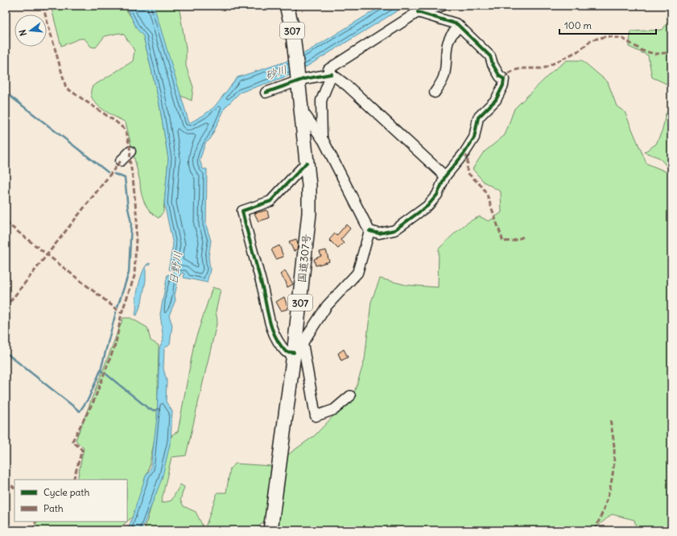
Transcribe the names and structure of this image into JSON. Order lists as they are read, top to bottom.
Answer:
{
  "streets": {
    "highway": ["307", "国道307号"]
  },
  "water": ["砂川", "日野川"],
  "legend": ["Cycle path", "Path"],
  "scale_bar": "100 m",
  "north": "left"
}
